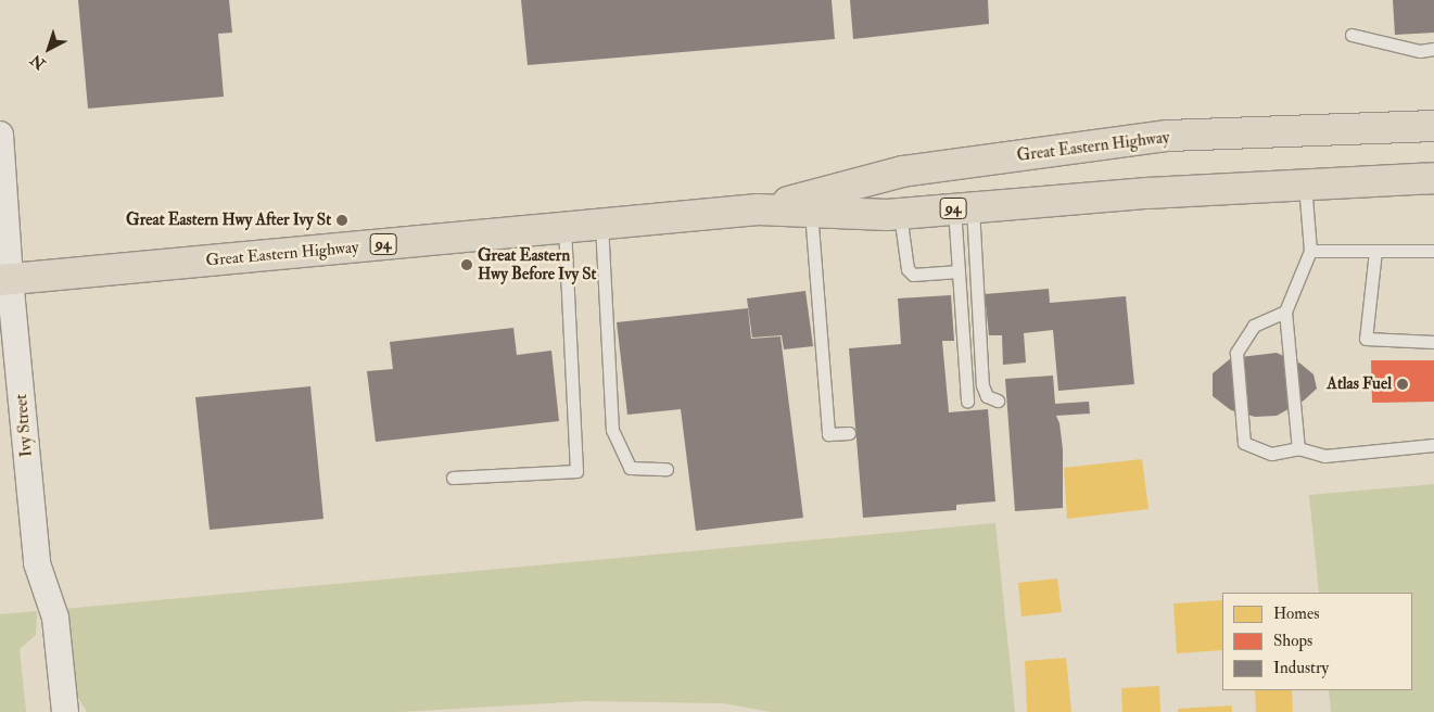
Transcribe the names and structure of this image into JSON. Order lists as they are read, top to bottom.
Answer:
{
  "streets": {
    "highway": ["Great Eastern Highway", "94"],
    "street": ["Ivy Street"]
  },
  "crossings": [
    ["Great Eastern Highway", "Ivy Street"]
  ],
  "places": ["Great Eastern Hwy After Ivy St", "Great Eastern Hwy Before Ivy St", "Atlas Fuel"],
  "legend": ["Homes", "Shops", "Industry"],
  "north": "bottom left"
}
